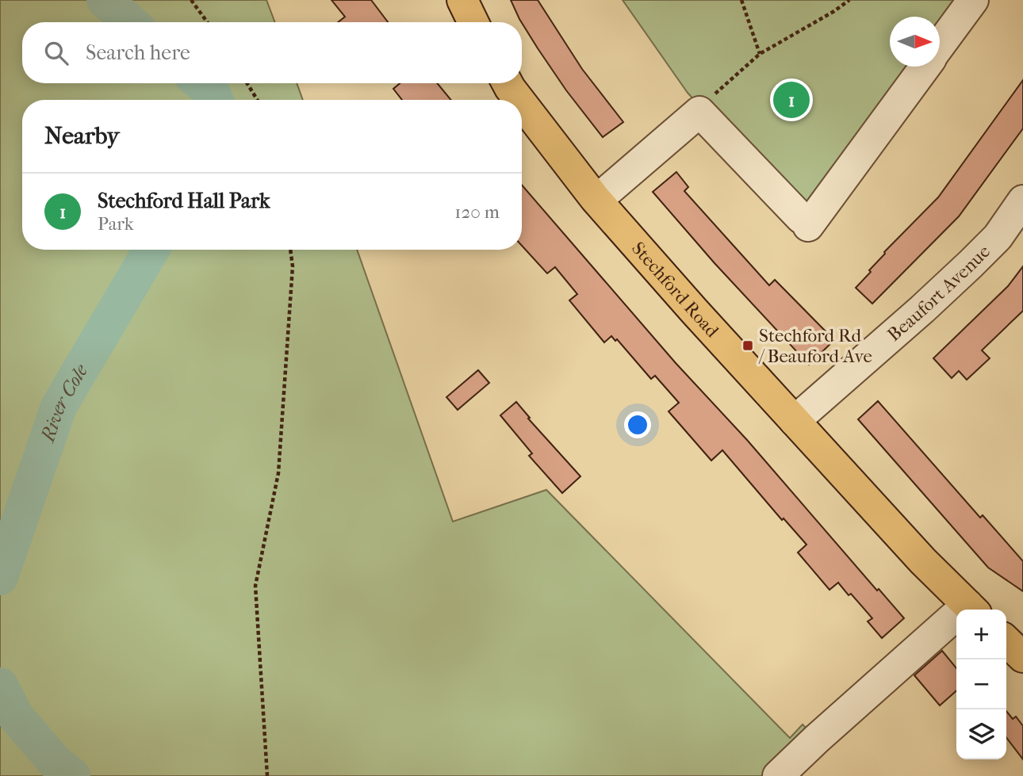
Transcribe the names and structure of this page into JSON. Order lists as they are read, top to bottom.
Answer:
{
  "streets": {
    "main road": ["Stechford Road"],
    "street": ["Beaufort Avenue"]
  },
  "crossings": [
    ["Stechford Road", "Beaufort Avenue"]
  ],
  "water": ["River Cole"],
  "places": {
    "transit": ["Stechford Rd / Beauford Ave"]
  },
  "north": "right",
  "page": {
    "search": "Search here",
    "pins": "1",
    "heading": "Nearby",
    "list": [
      {
        "mark": "1",
        "name": "Stechford Hall Park",
        "note": "Park",
        "value": "120 m"
      }
    ],
    "map_buttons": ["+", "−"]
  }
}
